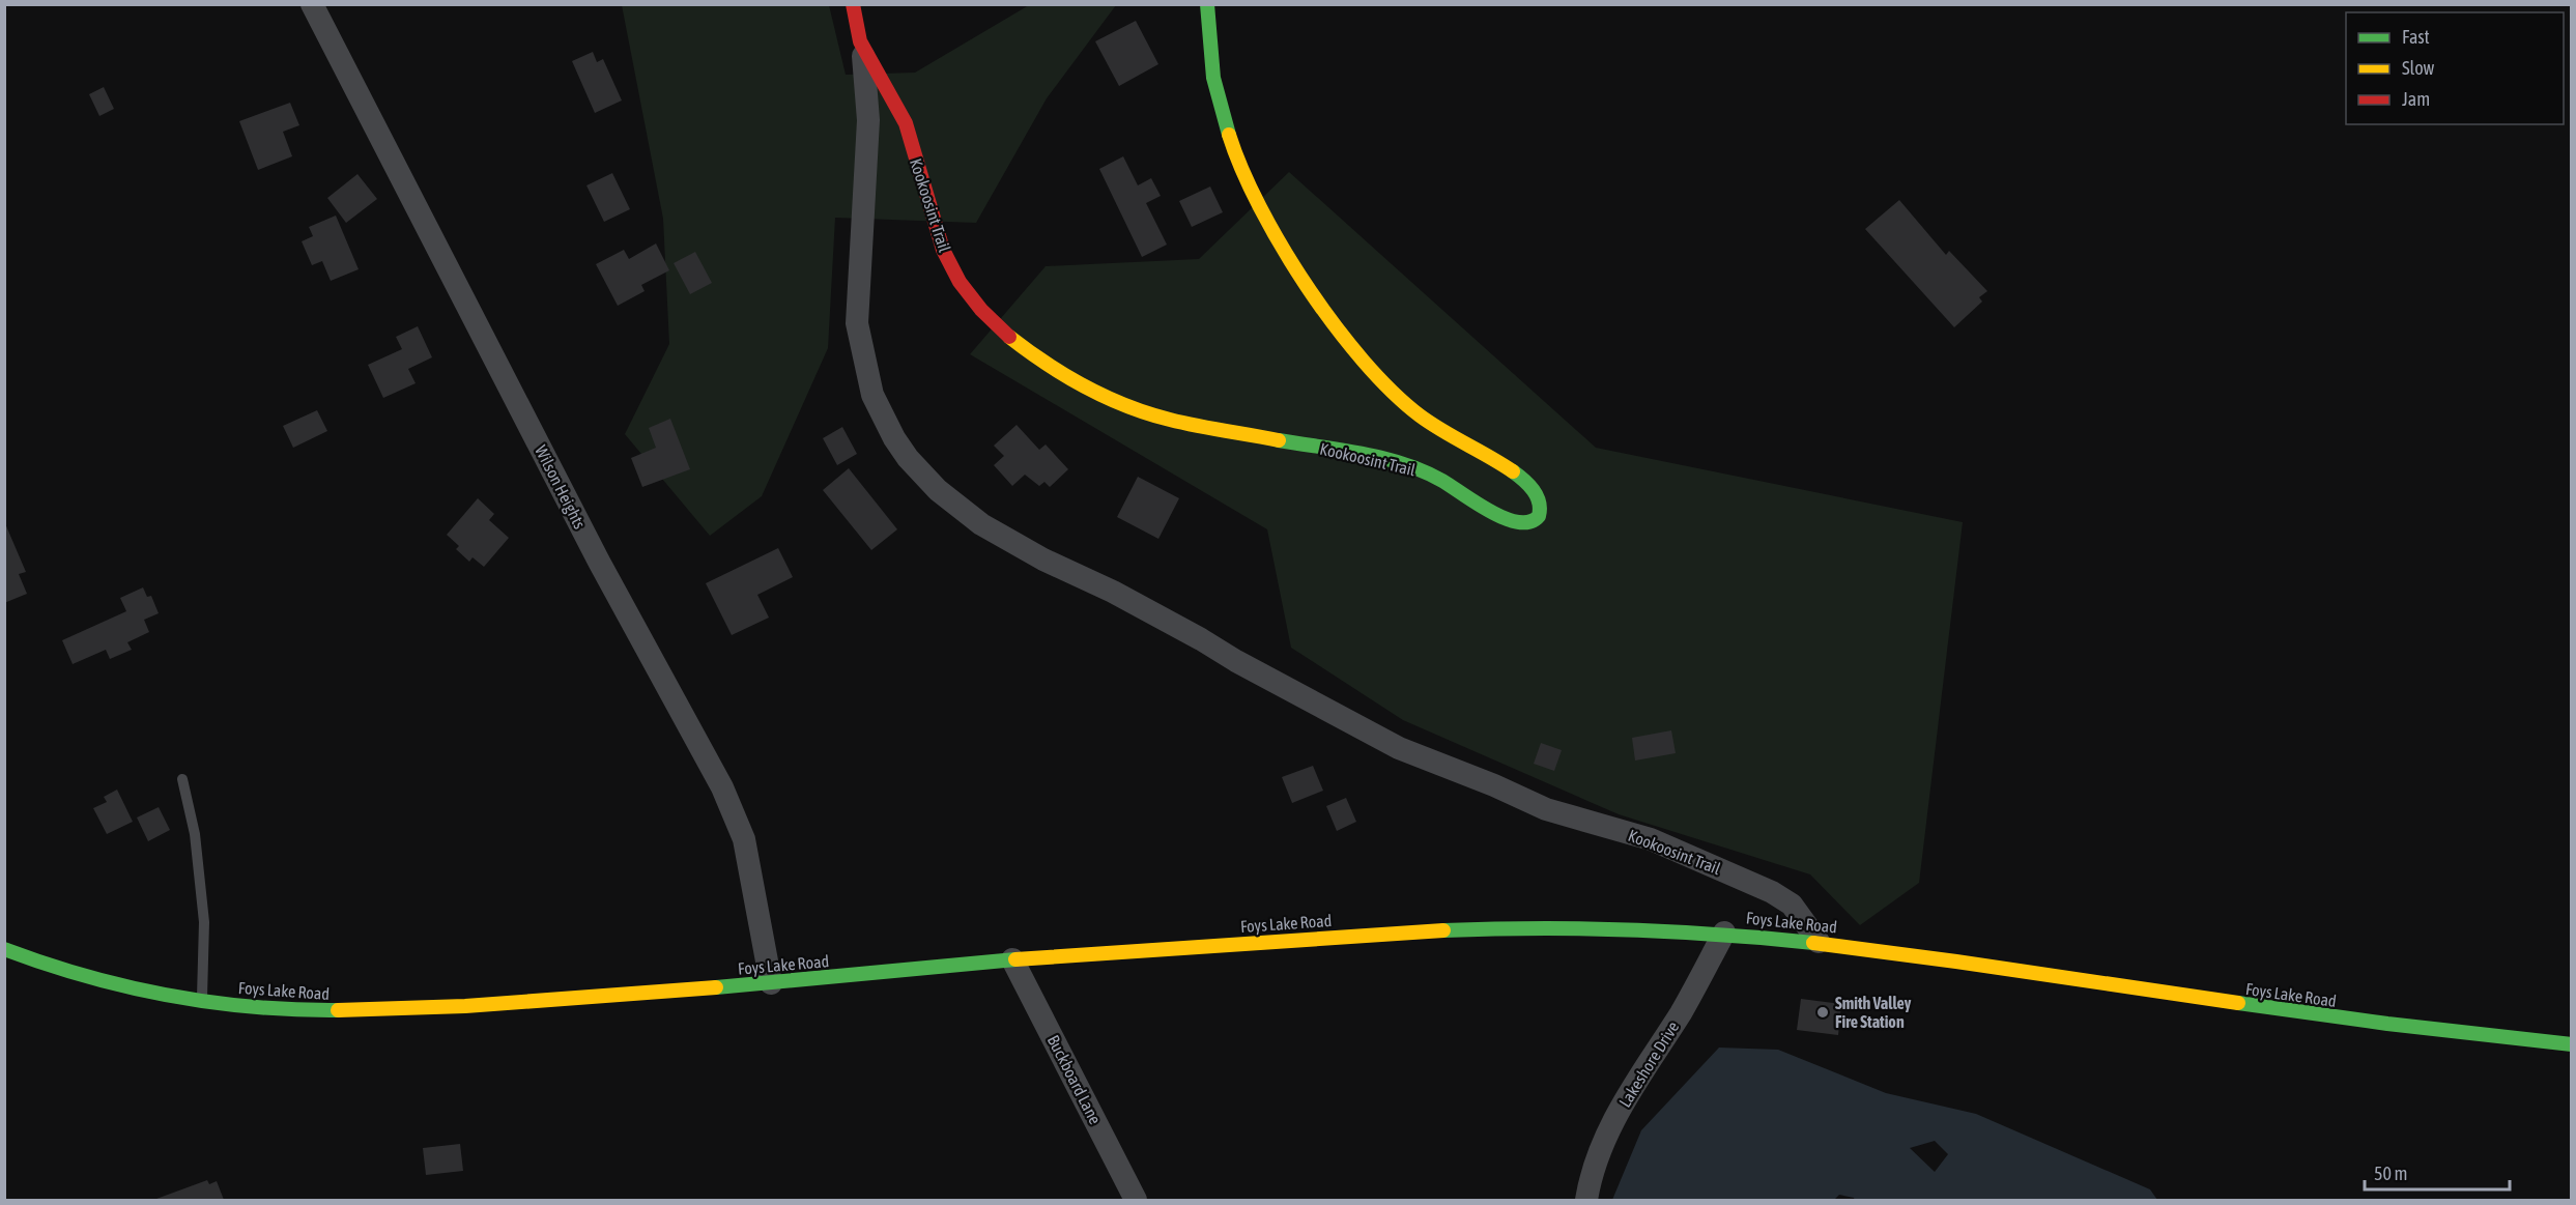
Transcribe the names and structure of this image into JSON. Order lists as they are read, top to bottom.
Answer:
{
  "streets": {
    "street": [
      "Kookoosint Trail",
      "Wilson Heights",
      "Foys Lake Road",
      "Lakeshore Drive",
      "Buckboard Lane"
    ]
  },
  "crossings": [
    ["Kookoosint Trail", "Foys Lake Road"],
    ["Wilson Heights", "Foys Lake Road"],
    ["Foys Lake Road", "Lakeshore Drive"],
    ["Foys Lake Road", "Buckboard Lane"]
  ],
  "places": ["Smith Valley Fire Station"],
  "legend": ["Fast", "Slow", "Jam"],
  "scale_bar": "50 m"
}
